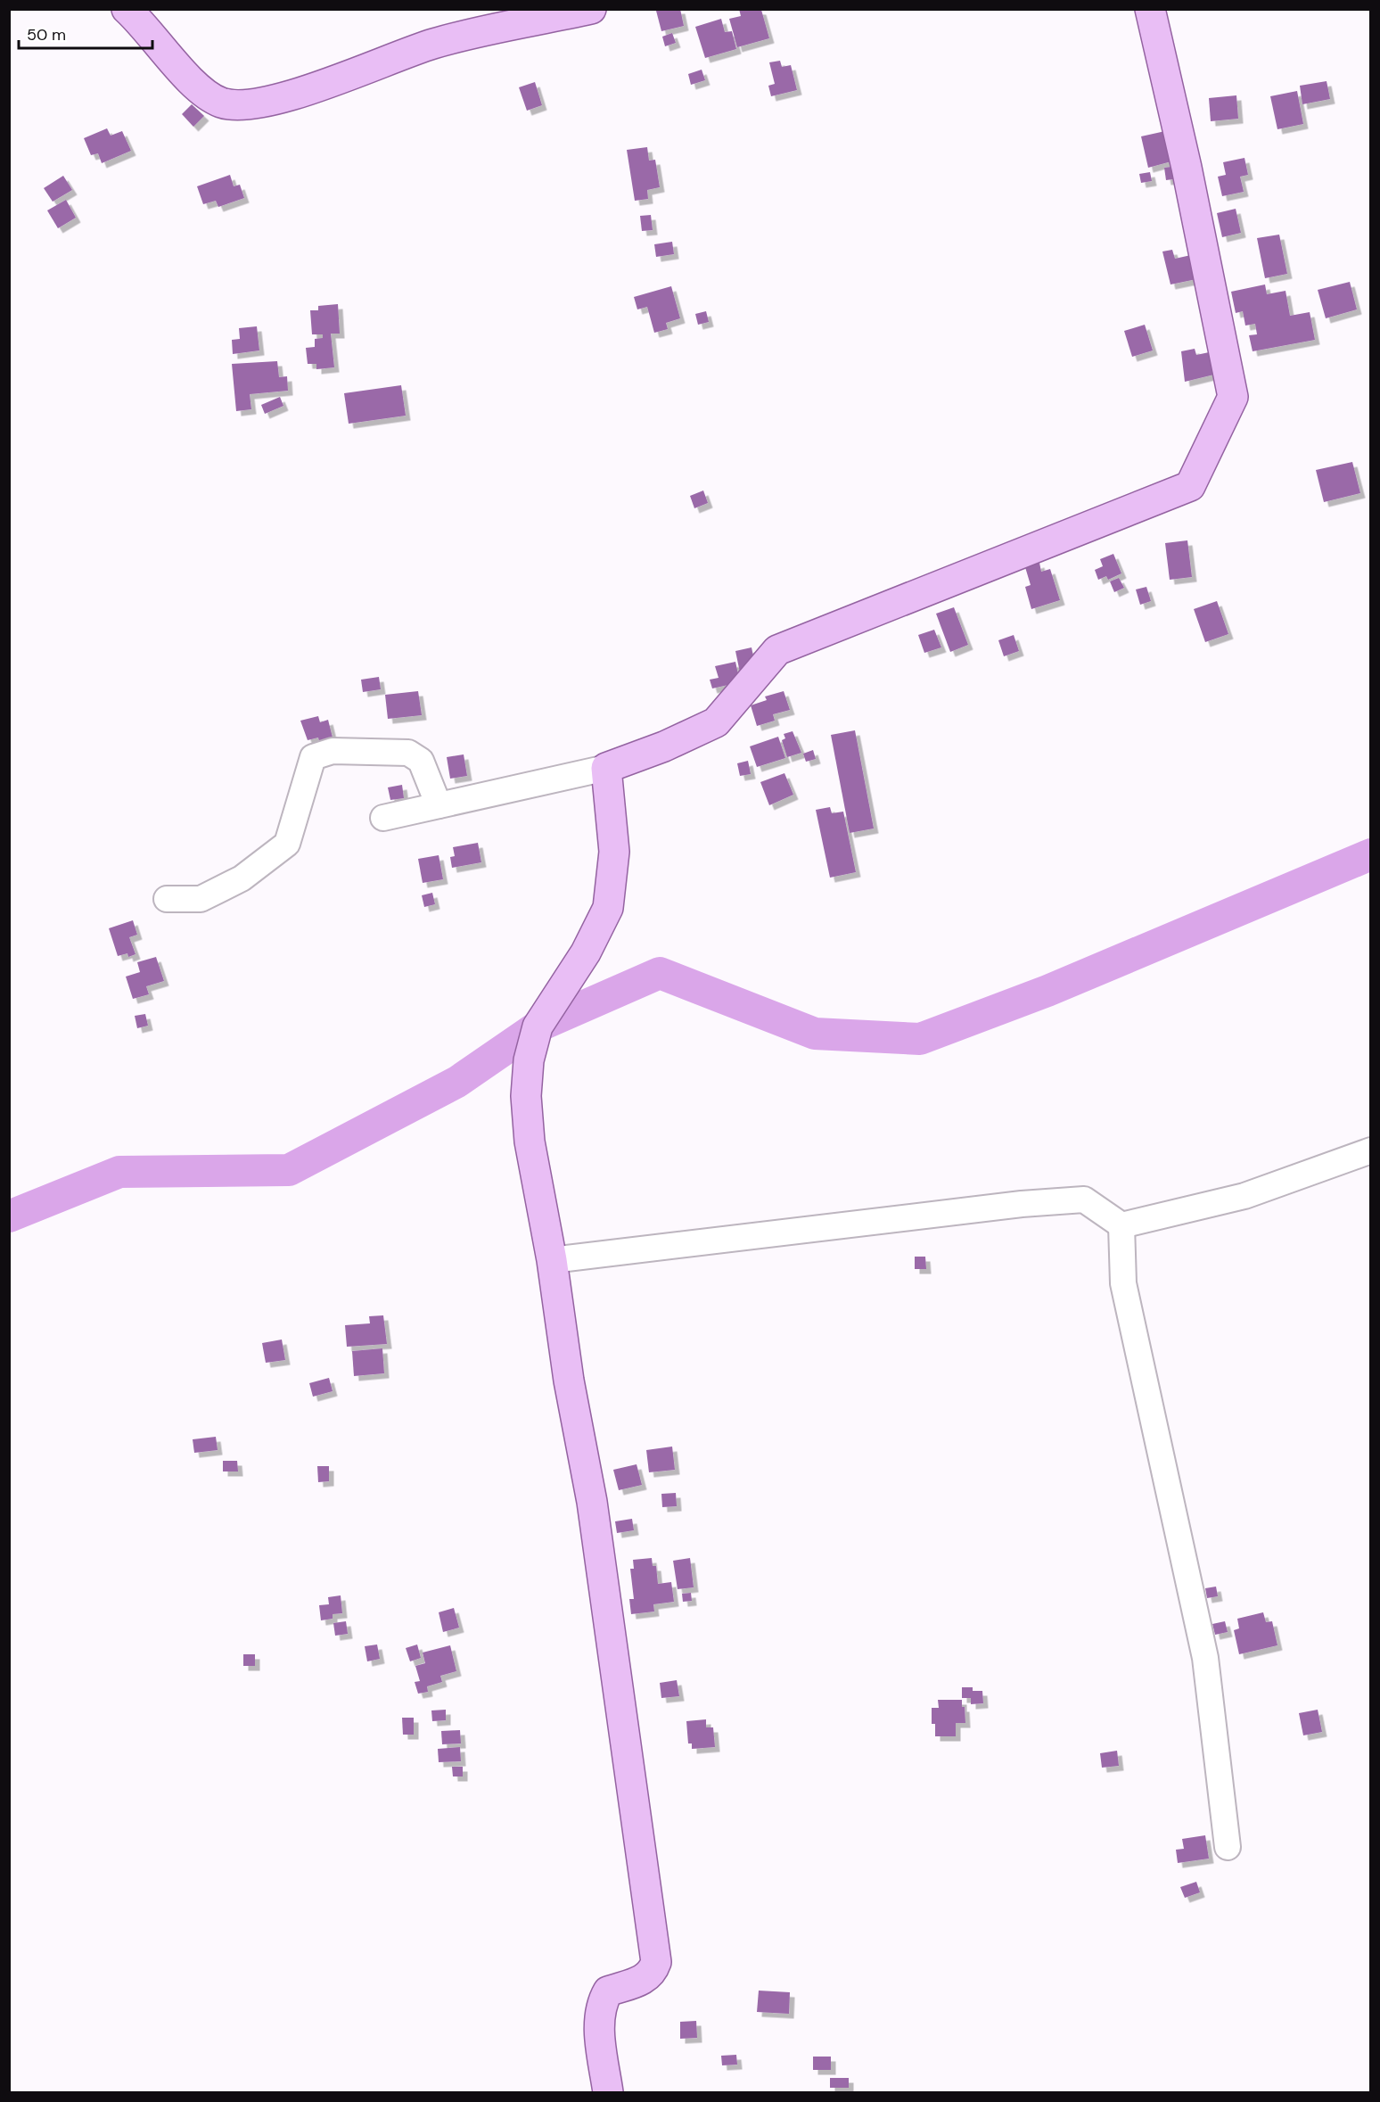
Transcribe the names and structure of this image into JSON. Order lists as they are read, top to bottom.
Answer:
{
  "scale_bar": "50 m"
}
